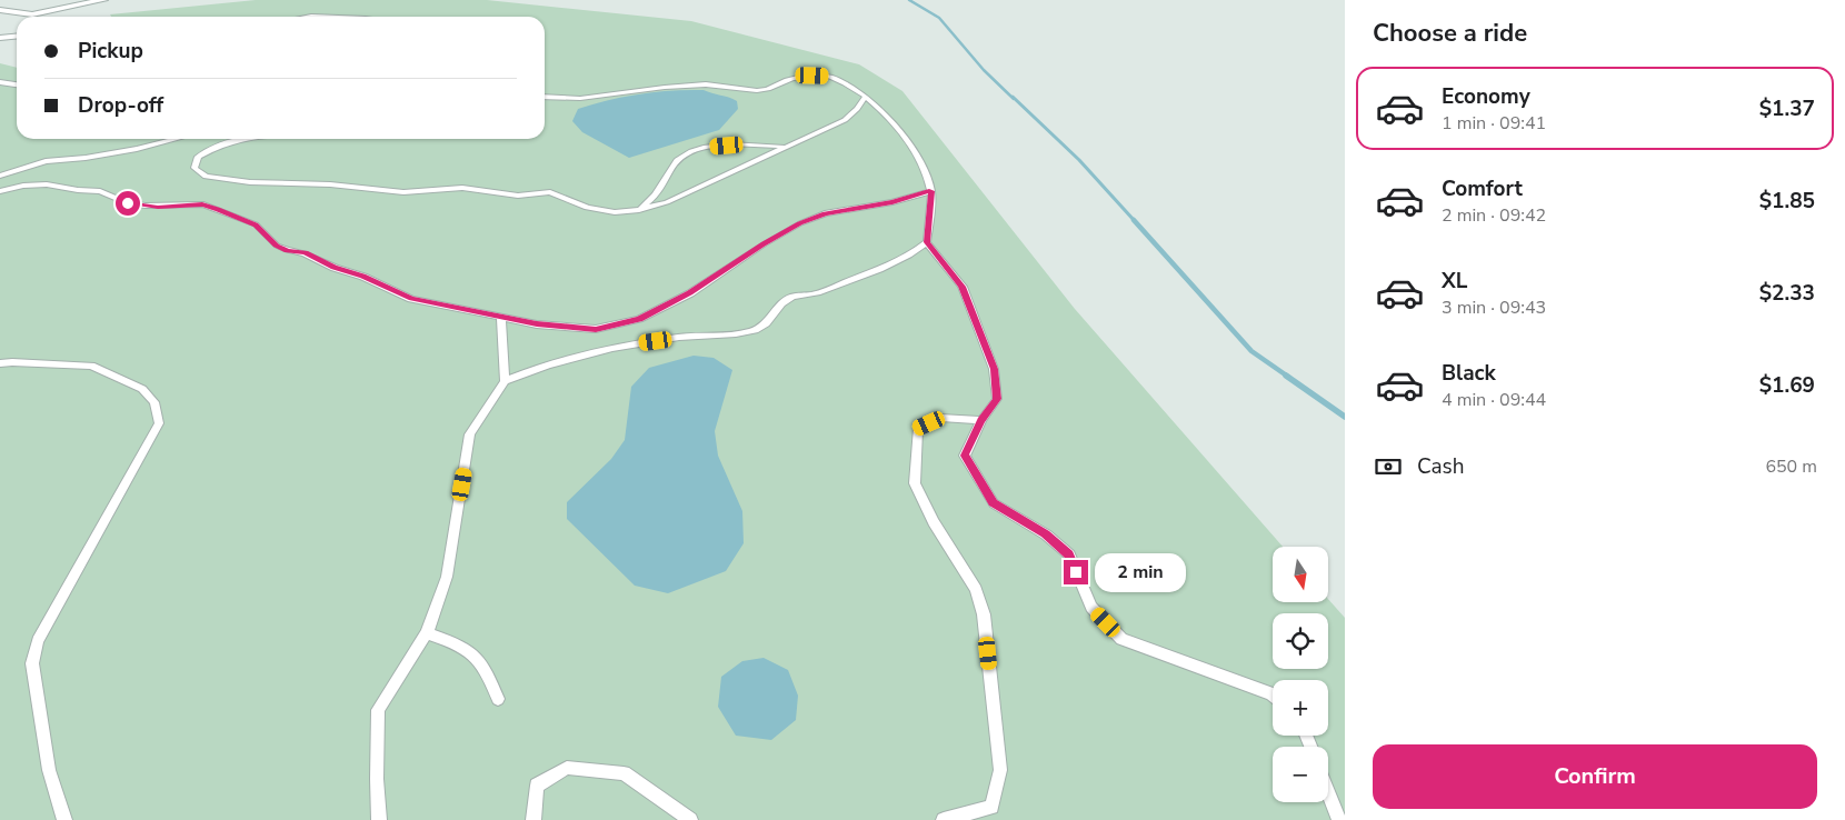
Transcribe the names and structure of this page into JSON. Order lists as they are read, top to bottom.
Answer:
{
  "north": "bottom",
  "page": {
    "heading": "Choose a ride",
    "banner": ["Pickup", "Drop-off"],
    "list": [
      {
        "name": "Economy",
        "note": "1 min · 09:41",
        "value": "$1.37"
      },
      {
        "name": "Comfort",
        "note": "2 min · 09:42",
        "value": "$1.85"
      },
      {
        "name": "XL",
        "note": "3 min · 09:43",
        "value": "$2.33"
      },
      {
        "name": "Black",
        "note": "4 min · 09:44",
        "value": "$1.69"
      }
    ],
    "pay": ["Cash", "650 m"],
    "map_buttons": ["+", "−"],
    "bubble": "2 min",
    "buttons": "Confirm"
  }
}
